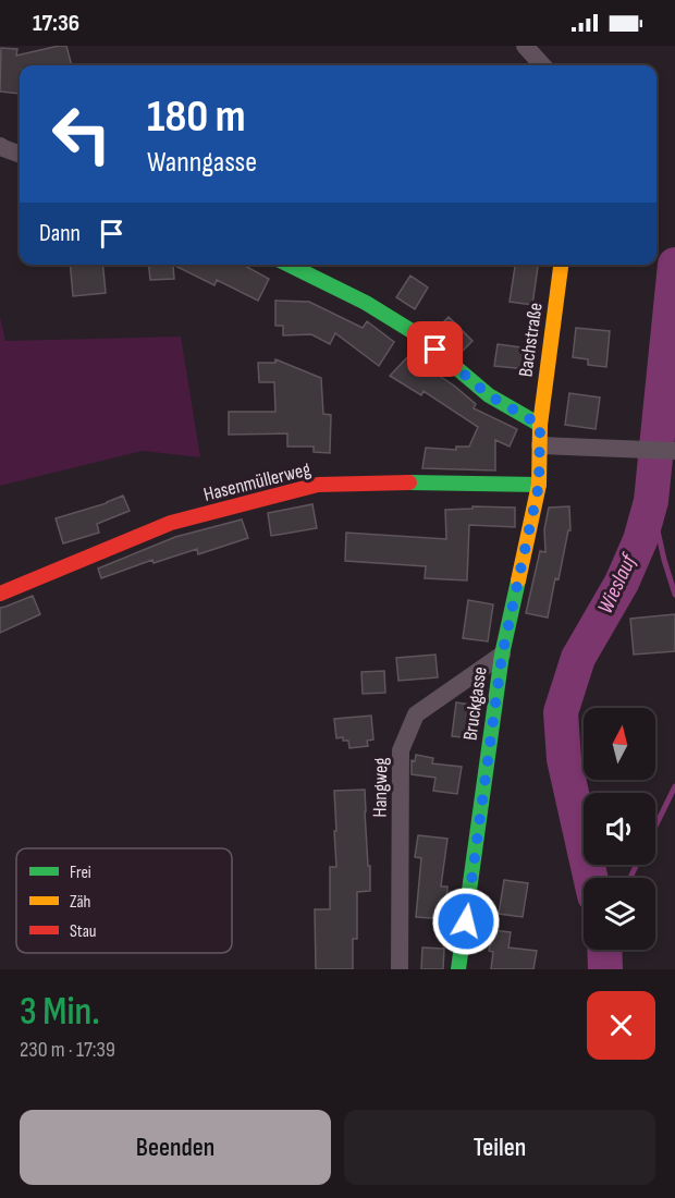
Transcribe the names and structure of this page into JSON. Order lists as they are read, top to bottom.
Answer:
{
  "streets": {
    "street": [
      "Bachstraße",
      "Hasenmüllerweg",
      "Bruckgasse",
      "Hangweg"
    ]
  },
  "crossings": [
    ["Bachstraße", "Bruckgasse"],
    ["Hasenmüllerweg", "Bruckgasse"],
    ["Bruckgasse", "Hangweg"]
  ],
  "water": ["Wieslauf"],
  "legend": ["Frei", "Zäh", "Stau"],
  "north": "top",
  "page": {
    "status": "17:36",
    "turn": ["180 m", "Wanngasse"],
    "then": "Dann",
    "heading": ["3 Min.", "230 m · 17:39"],
    "buttons": ["Beenden", "Teilen"]
  }
}
